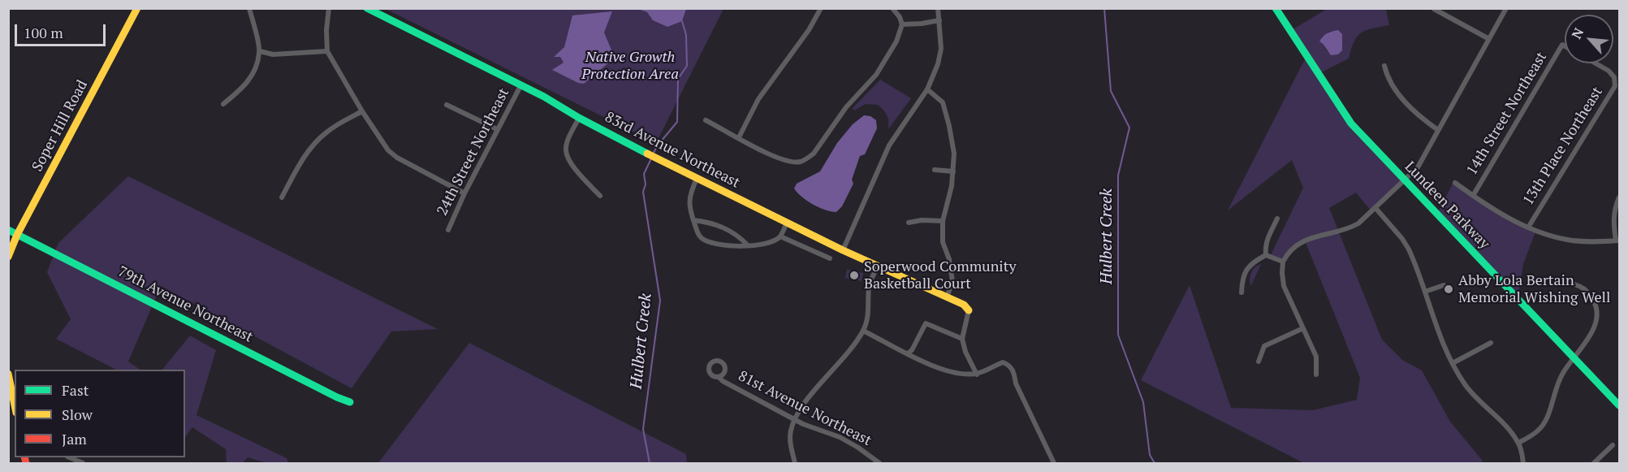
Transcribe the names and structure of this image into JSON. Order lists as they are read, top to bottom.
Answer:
{
  "streets": {
    "street": [
      "14th Street Northeast",
      "Soper Hill Road",
      "13th Place Northeast",
      "83rd Avenue Northeast",
      "24th Street Northeast",
      "Lundeen Parkway",
      "79th Avenue Northeast",
      "81st Avenue Northeast"
    ]
  },
  "crossings": [
    ["Soper Hill Road", "79th Avenue Northeast"],
    ["83rd Avenue Northeast", "24th Street Northeast"]
  ],
  "water": ["Hulbert Creek"],
  "parks": ["Native Growth Protection Area"],
  "places": ["Soperwood Community Basketball Court", "Abby Lola Bertain Memorial Wishing Well"],
  "legend": ["Fast", "Slow", "Jam"],
  "scale_bar": "100 m",
  "north": "top left"
}
